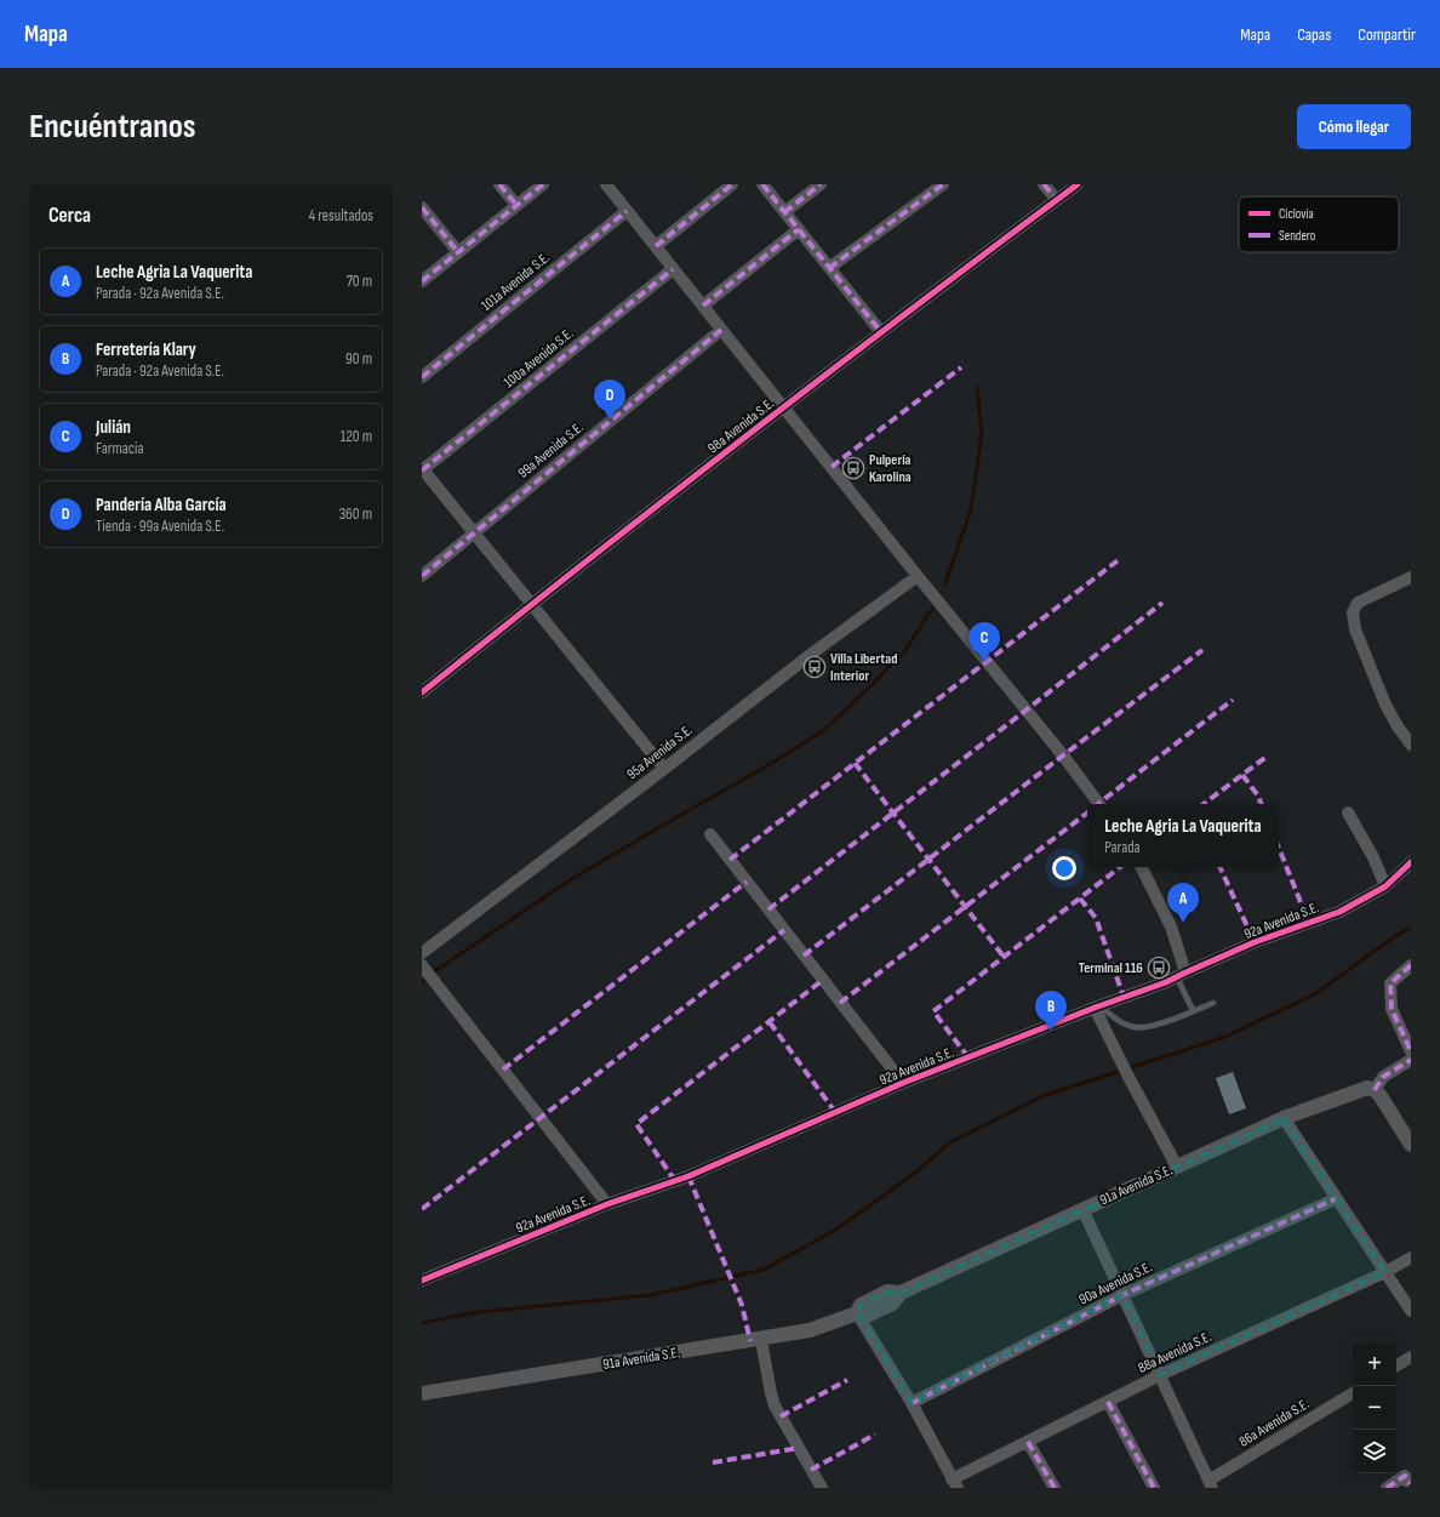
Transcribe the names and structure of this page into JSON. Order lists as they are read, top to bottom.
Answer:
{
  "streets": {
    "street": [
      "101a Avenida S.E.",
      "100a Avenida S.E.",
      "98a Avenida S.E.",
      "99a Avenida S.E.",
      "95a Avenida S.E.",
      "92a Avenida S.E.",
      "91a Avenida S.E.",
      "90a Avenida S.E.",
      "88a Avenida S.E.",
      "86a Avenida S.E."
    ]
  },
  "places": {
    "bus stop": ["Pulpería Karolina", "Villa Libertad Interior", "Terminal 116"]
  },
  "legend": ["Ciclovía", "Sendero"],
  "page": {
    "header": "Mapa",
    "nav": ["Mapa", "Capas", "Compartir"],
    "buttons": "Cómo llegar",
    "title": "Encuéntranos",
    "heading": ["Cerca", "4 resultados"],
    "list": [
      {
        "mark": "A",
        "name": "Leche Agria La Vaquerita",
        "note": "Parada · 92a Avenida S.E.",
        "value": "70 m"
      },
      {
        "mark": "B",
        "name": "Ferretería Klary",
        "note": "Parada · 92a Avenida S.E.",
        "value": "90 m"
      },
      {
        "mark": "C",
        "name": "Julián",
        "note": "Farmacia",
        "value": "120 m"
      },
      {
        "mark": "D",
        "name": "Pandería Alba García",
        "note": "Tienda · 99a Avenida S.E.",
        "value": "360 m"
      }
    ],
    "pins": [
      "D",
      "C",
      "A",
      "B"
    ],
    "popup": ["Leche Agria La Vaquerita", "Parada"],
    "map_buttons": ["+", "−"]
  }
}
